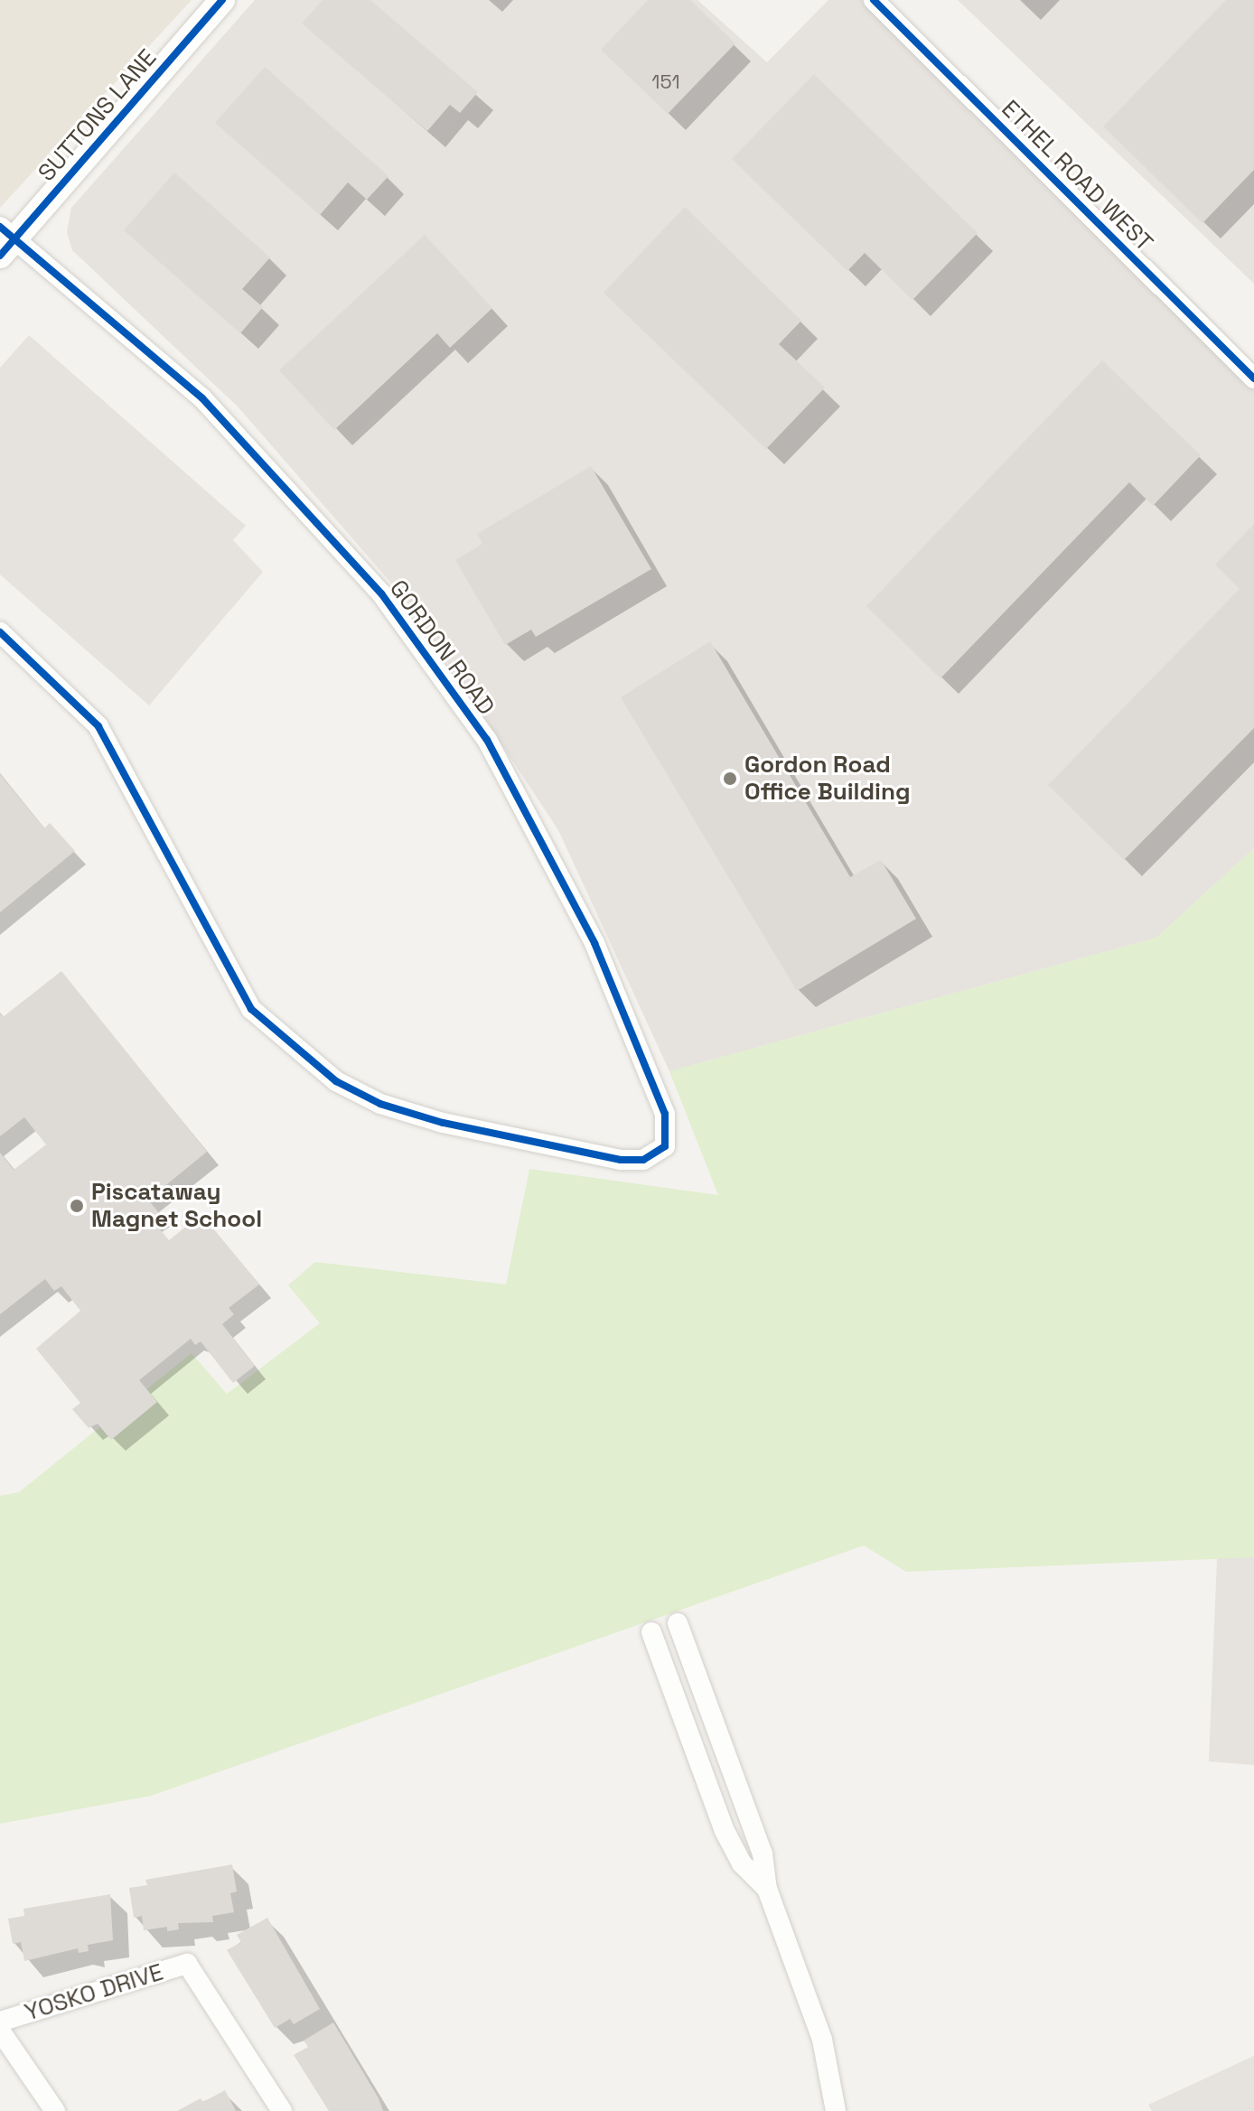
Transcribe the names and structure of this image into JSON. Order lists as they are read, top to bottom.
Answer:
{
  "streets": {
    "street": [
      "SUTTONS LANE",
      "ETHEL ROAD WEST",
      "GORDON ROAD",
      "YOSKO DRIVE"
    ]
  },
  "crossings": [
    ["SUTTONS LANE", "GORDON ROAD"]
  ],
  "places": ["Gordon Road Office Building", "Piscataway Magnet School"],
  "house_numbers": ["151"]
}
